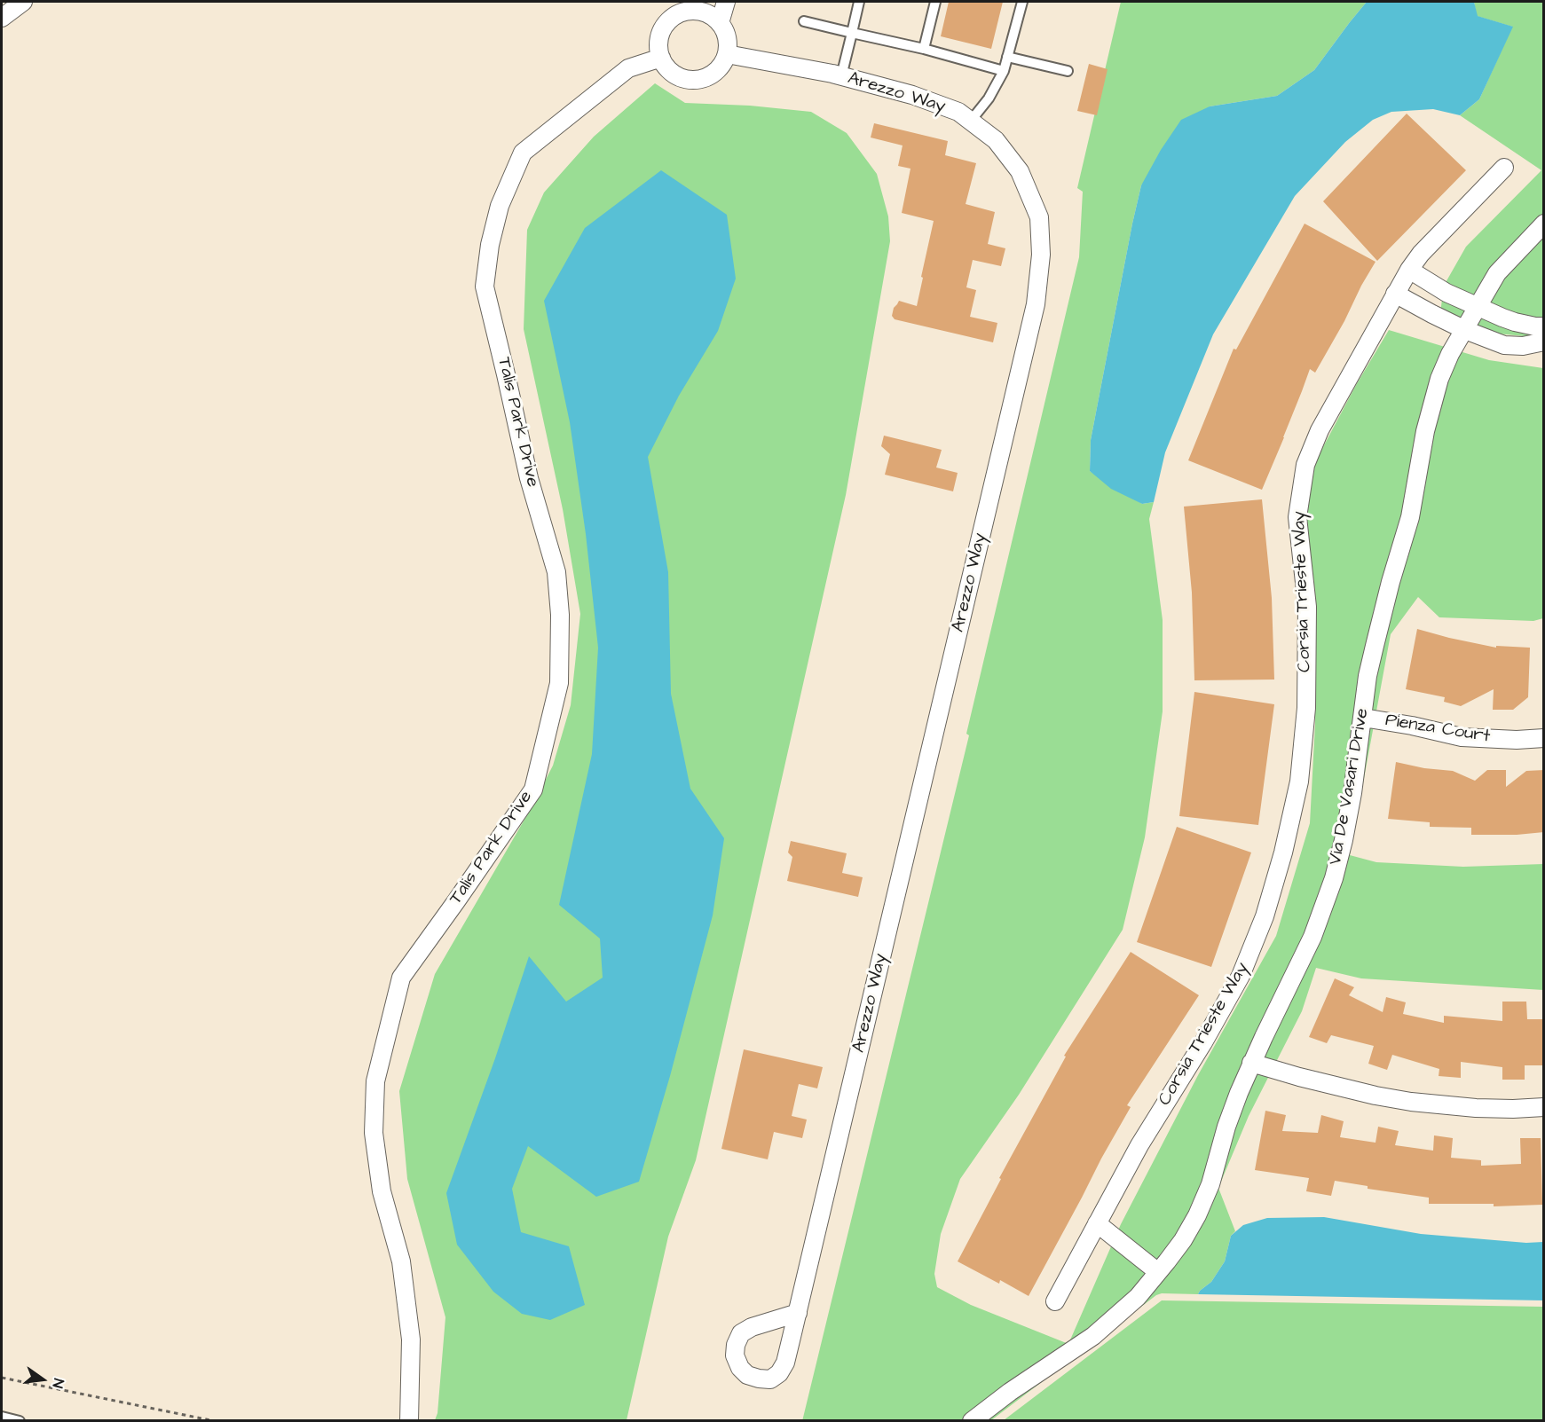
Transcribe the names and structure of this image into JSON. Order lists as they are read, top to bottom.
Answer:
{
  "streets": {
    "street": [
      "Arezzo Way",
      "Talis Park Drive",
      "Corsia Trieste Way",
      "Pienza Court",
      "Via De Vasari Drive"
    ]
  },
  "crossings": [
    ["Arezzo Way", "Talis Park Drive"],
    ["Pienza Court", "Via De Vasari Drive"]
  ],
  "north": "right"
}
